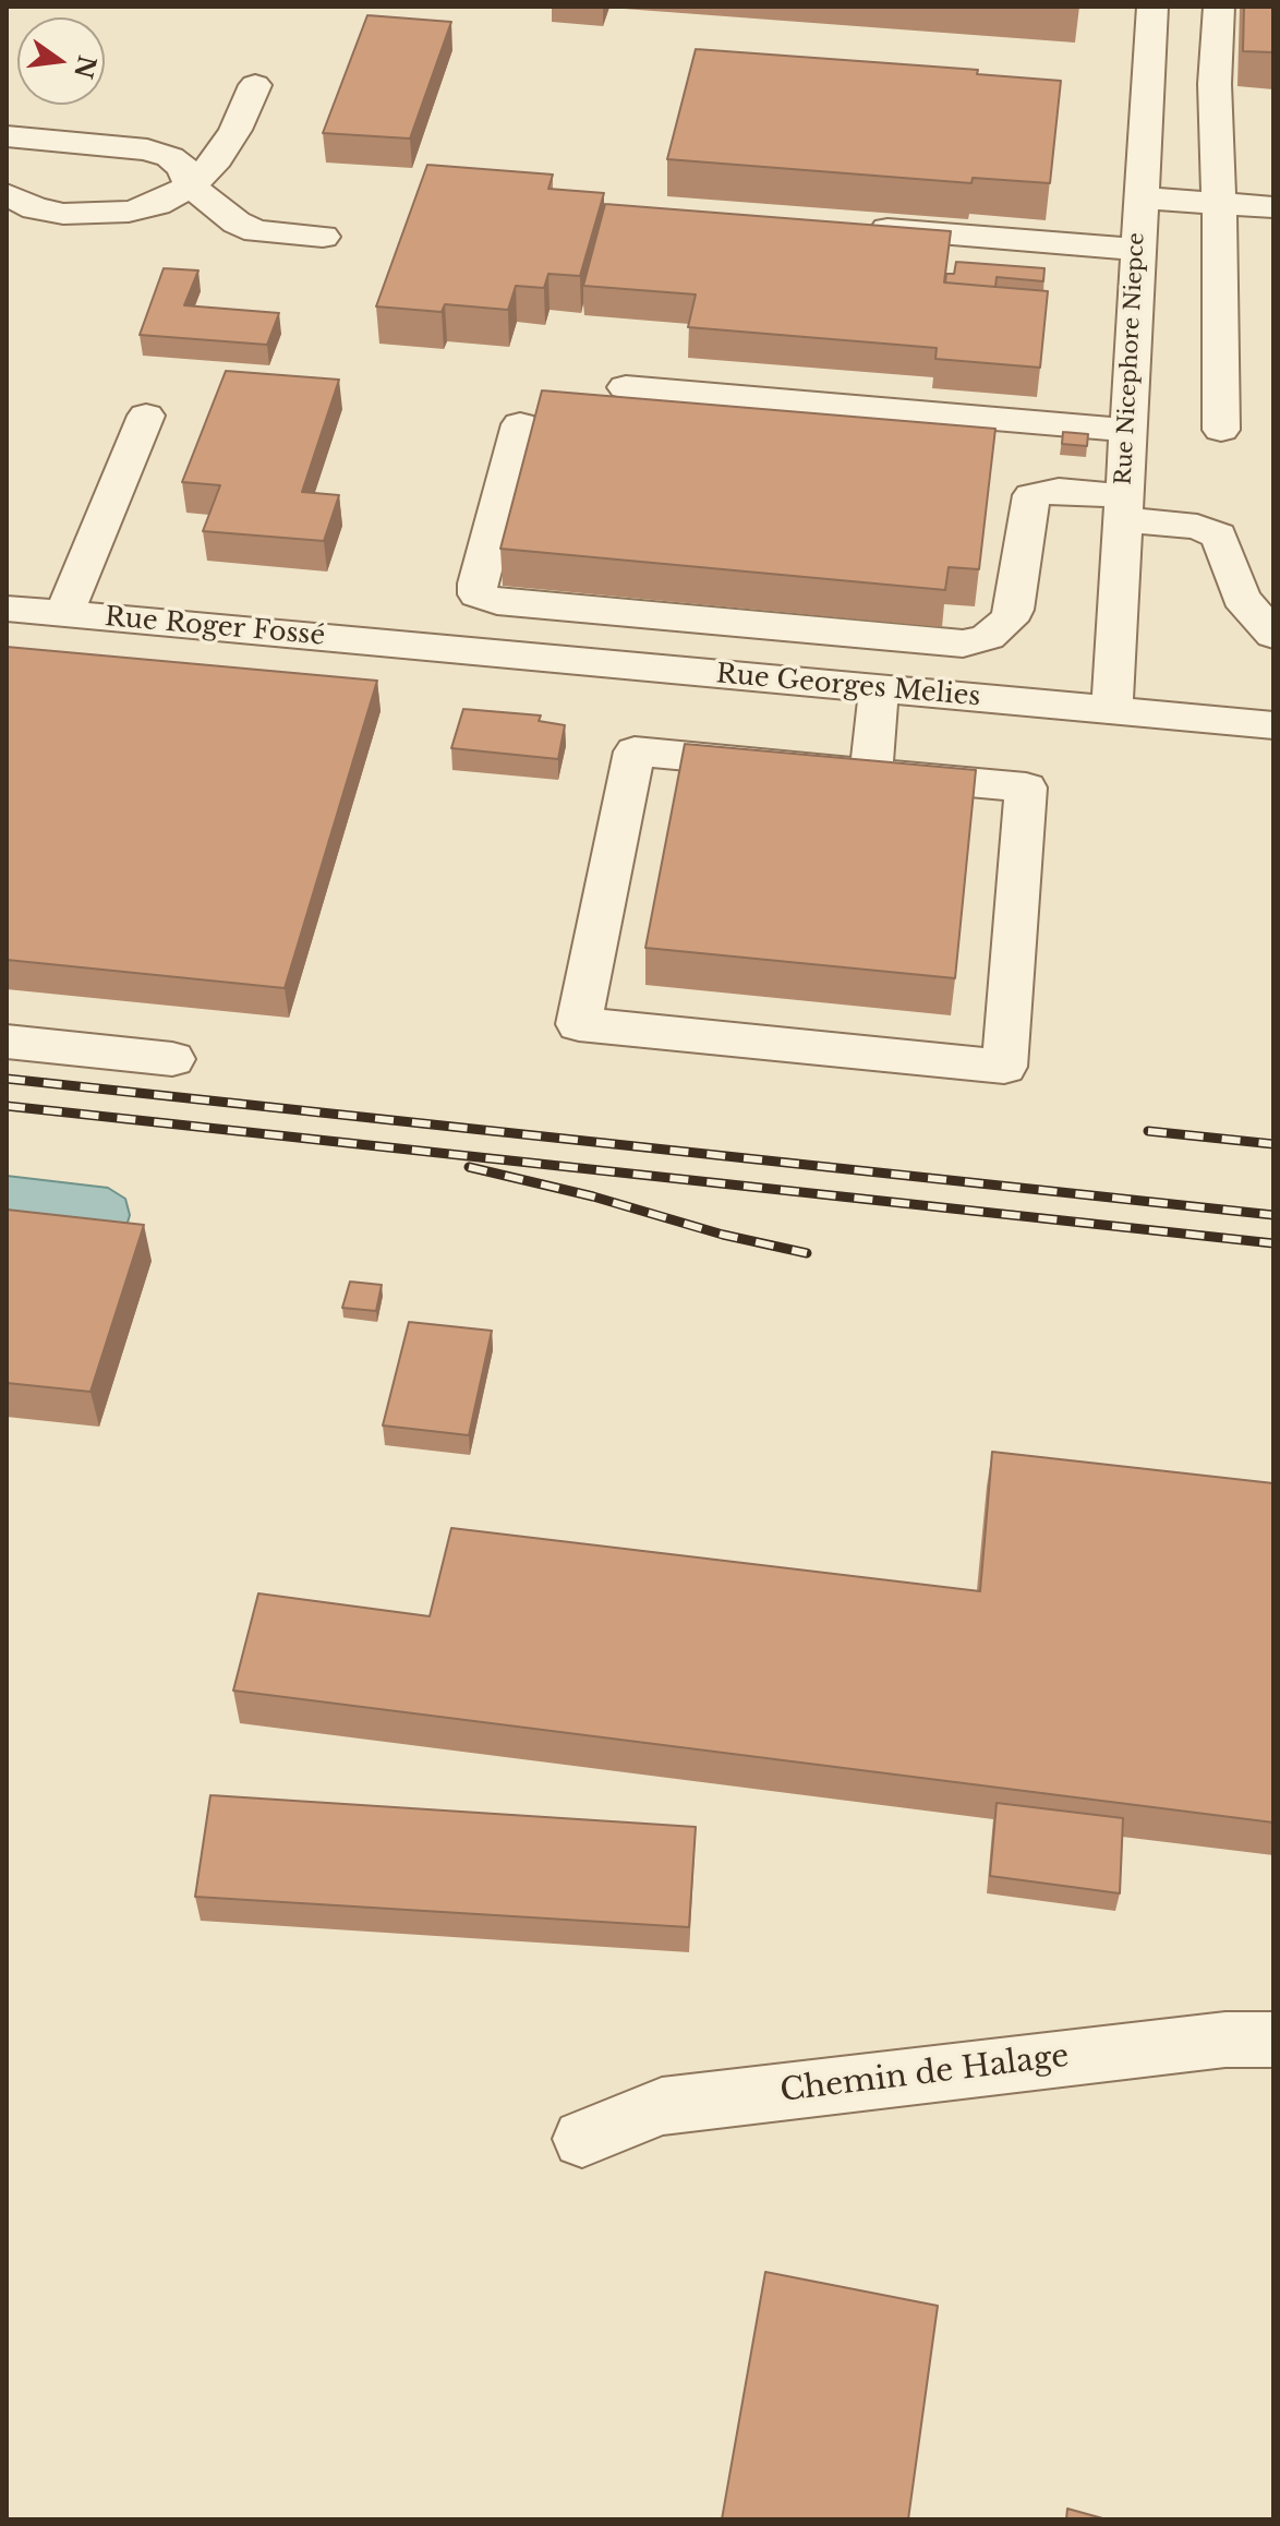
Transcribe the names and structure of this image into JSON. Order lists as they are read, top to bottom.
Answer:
{
  "streets": {
    "street": [
      "Rue Nicephore Niepce",
      "Rue Roger Fossé",
      "Rue Georges Melies",
      "Chemin de Halage"
    ]
  },
  "crossings": [
    ["Rue Nicephore Niepce", "Rue Georges Melies"],
    ["Rue Roger Fossé", "Rue Georges Melies"]
  ],
  "north": "right"
}
